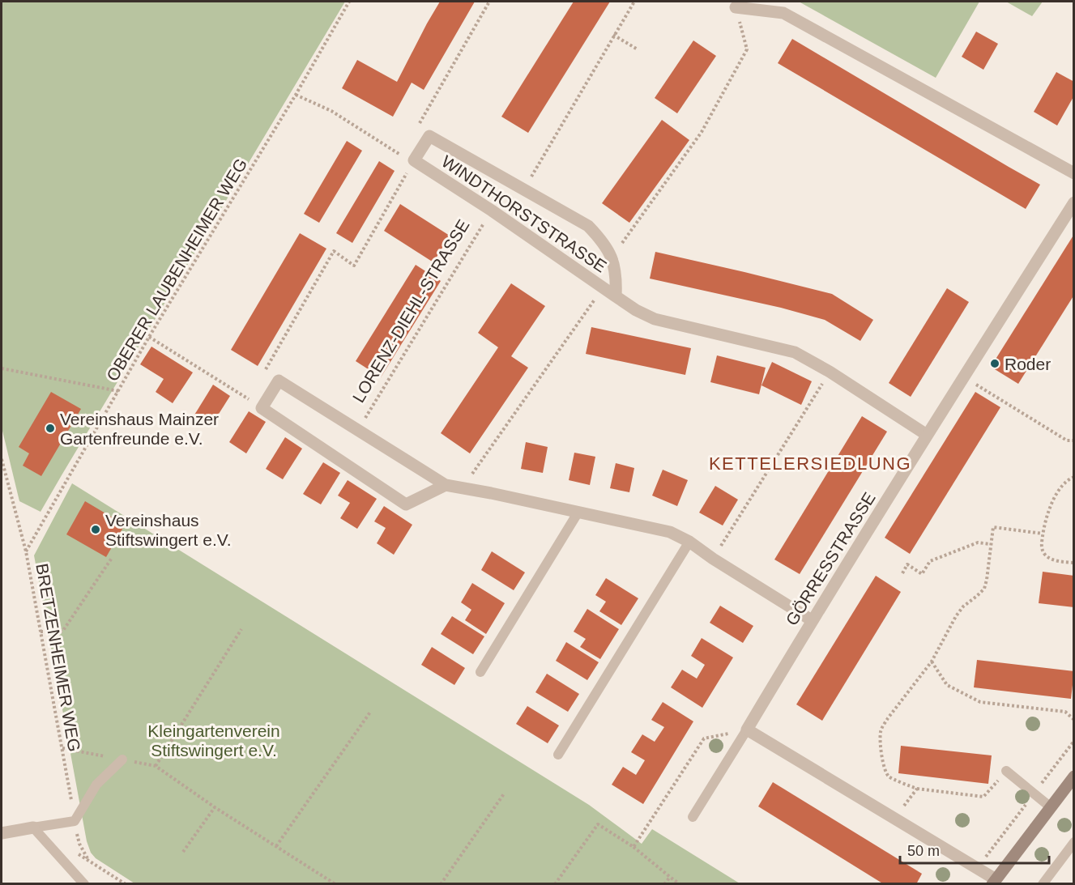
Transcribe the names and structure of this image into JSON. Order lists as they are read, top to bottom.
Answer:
{
  "streets": {
    "street": ["WINDTHORSTSTRASSE", "LORENZ-DIEHL-STRASSE", "GÖRRESSTRASSE"],
    "path": ["OBERER LAUBENHEIMER WEG", "BRETZENHEIMER WEG"]
  },
  "crossings": [
    ["WINDTHORSTSTRASSE", "OBERER LAUBENHEIMER WEG"],
    ["WINDTHORSTSTRASSE", "LORENZ-DIEHL-STRASSE"],
    ["WINDTHORSTSTRASSE", "GÖRRESSTRASSE"],
    ["OBERER LAUBENHEIMER WEG", "BRETZENHEIMER WEG"],
    ["LORENZ-DIEHL-STRASSE", "GÖRRESSTRASSE"]
  ],
  "districts": ["KETTELERSIEDLUNG"],
  "parks": ["Kleingartenverein Stiftswingert e.V."],
  "places": ["Roder", "Vereinshaus Mainzer Gartenfreunde e.V.", "Vereinshaus Stiftswingert e.V."],
  "scale_bar": "50 m"
}
